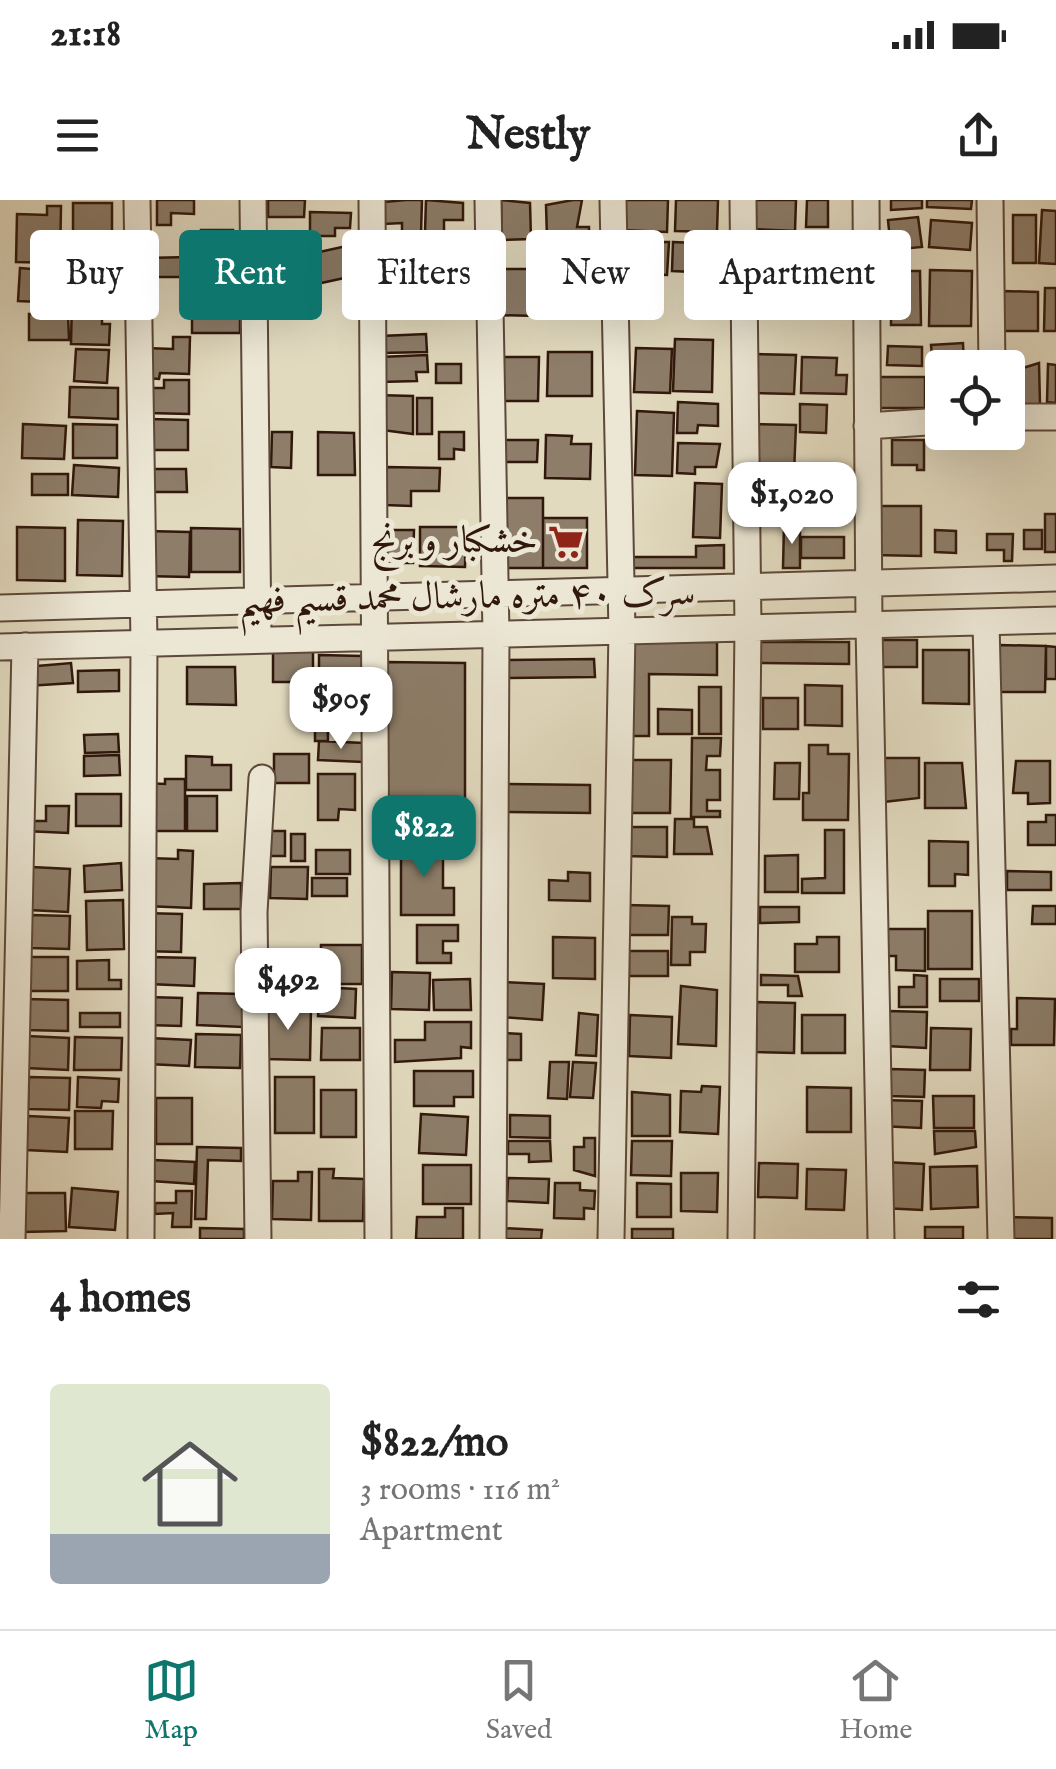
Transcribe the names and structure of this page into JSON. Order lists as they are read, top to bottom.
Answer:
{
  "streets": {
    "street": ["سرک ۴۰ متره مارشال محمد قسیم فهیم"]
  },
  "places": {
    "supermarket": ["خشکبار و برنج"]
  },
  "page": {
    "status": "21:18",
    "header": "Nestly",
    "chip": [
      "Buy",
      "Rent",
      "Filters",
      "New",
      "Apartment"
    ],
    "price": [
      "$1,020",
      "$905",
      "$822",
      "$492"
    ],
    "heading": "4 homes",
    "list": [
      {
        "name": "$822/mo",
        "note": "3 rooms · 116 m² · Apartment"
      }
    ],
    "tabs": ["Map", "Saved", "Home"]
  }
}
